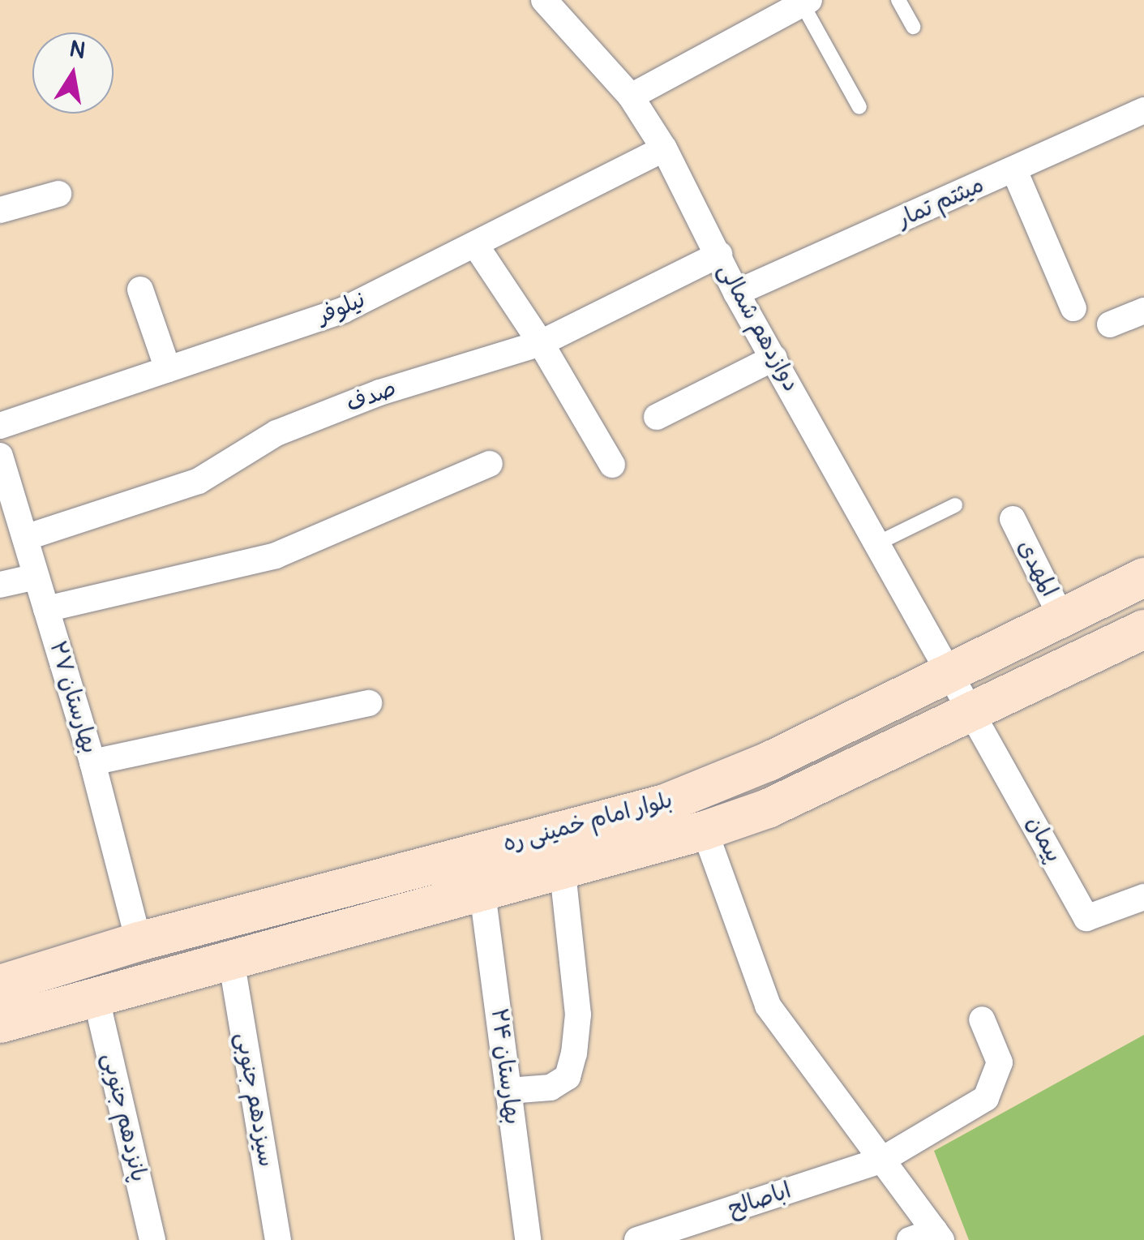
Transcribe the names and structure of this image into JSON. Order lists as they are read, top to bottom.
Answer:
{
  "streets": {
    "main road": ["بلوار امام خمینی ره"],
    "street": [
      "میثتم تمار",
      "نیلوفر",
      "دوازدهم شمالی",
      "صدف",
      "المهدی",
      "بهارستان ۲۷",
      "پیمان",
      "بهارستان ۲۴",
      "سیزدهم جنوبی",
      "پانزدهم جنوبی",
      "اباصالح"
    ]
  },
  "crossings": [
    ["میثتم تمار", "دوازدهم شمالی"],
    ["نیلوفر", "دوازدهم شمالی"],
    ["دوازدهم شمالی", "صدف"],
    ["دوازدهم شمالی", "بلوار امام خمینی ره"],
    ["دوازدهم شمالی", "پیمان"],
    ["صدف", "بهارستان ۲۷"],
    ["المهدی", "بلوار امام خمینی ره"],
    ["بهارستان ۲۷", "بلوار امام خمینی ره"],
    ["بلوار امام خمینی ره", "پیمان"],
    ["بلوار امام خمینی ره", "بهارستان ۲۴"],
    ["بلوار امام خمینی ره", "سیزدهم جنوبی"],
    ["بلوار امام خمینی ره", "پانزدهم جنوبی"]
  ],
  "north": "top"
}
